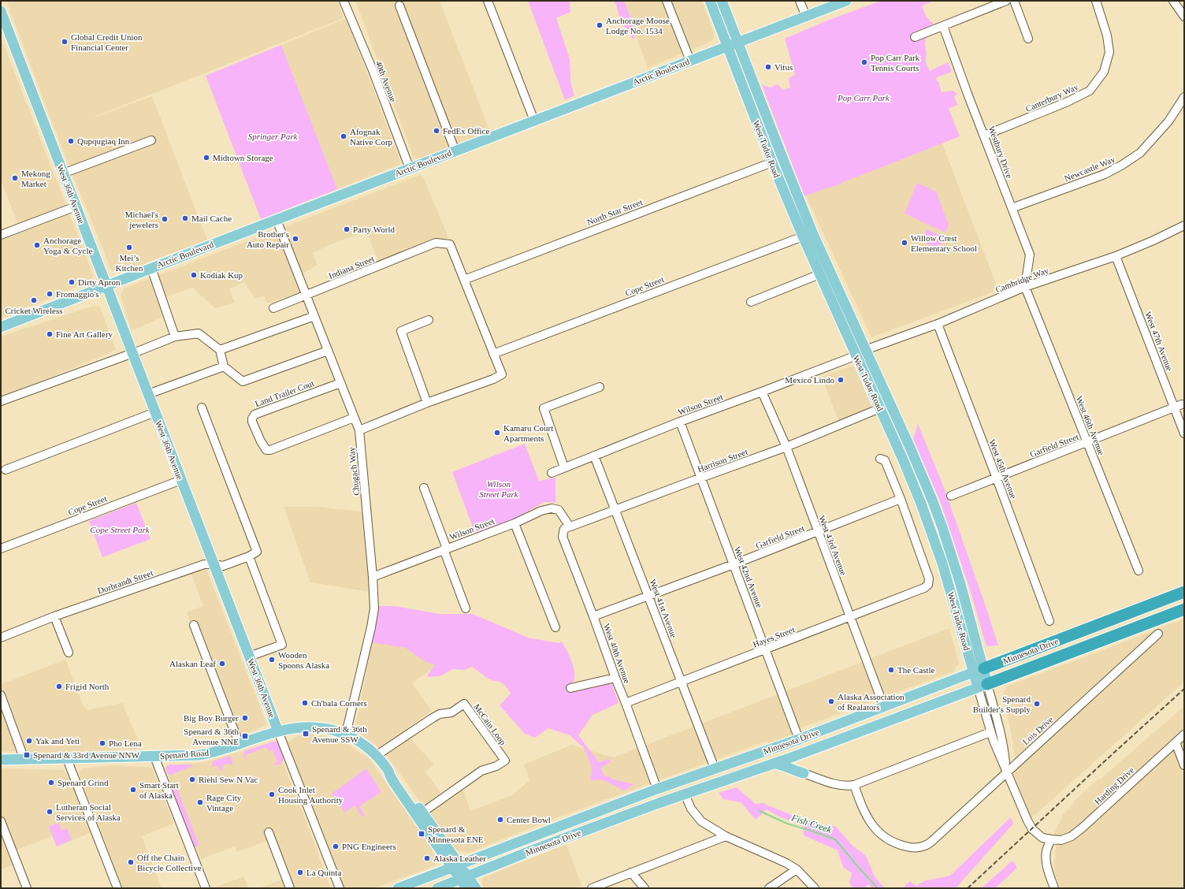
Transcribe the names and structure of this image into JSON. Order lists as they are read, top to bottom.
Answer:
{
  "streets": {
    "highway": ["Minnesota Drive"],
    "main road": [
      "Arctic Boulevard",
      "West Tudor Road",
      "West 36th Avenue",
      "Spenard Road"
    ],
    "street": [
      "40th Avenue",
      "Canterbury Way",
      "Westbury Drive",
      "Newcastle Way",
      "North Star Street",
      "Indiana Street",
      "Cambridge Way",
      "Cope Street",
      "West 47th Avenue",
      "Land Trailer Cout",
      "Wilson Street",
      "West 46th Avenue",
      "Garfield Street",
      "Harrison Street",
      "West 45th Avenue",
      "Chugach Way",
      "West 43rd Avenue",
      "West 42nd Avenue",
      "Dorbrandt Street",
      "West 41st Avenue",
      "Hayes Street",
      "West 40th Avenue",
      "McCain Loop",
      "Lois Drive",
      "Harding Drive"
    ]
  },
  "crossings": [
    ["Arctic Boulevard", "40th Avenue"],
    ["Arctic Boulevard", "West Tudor Road"],
    ["Arctic Boulevard", "West 36th Avenue"],
    ["Arctic Boulevard", "Chugach Way"],
    ["Canterbury Way", "Westbury Drive"],
    ["West Tudor Road", "North Star Street"],
    ["West Tudor Road", "Cambridge Way"],
    ["West Tudor Road", "Cope Street"],
    ["West Tudor Road", "Wilson Street"],
    ["West Tudor Road", "Harrison Street"],
    ["West Tudor Road", "Minnesota Drive"],
    ["West Tudor Road", "Lois Drive"],
    ["West Tudor Road", "Harding Drive"],
    ["Westbury Drive", "Newcastle Way"],
    ["Westbury Drive", "Cambridge Way"],
    ["Westbury Drive", "West 46th Avenue"],
    ["West 36th Avenue", "Cope Street"],
    ["West 36th Avenue", "Dorbrandt Street"],
    ["West 36th Avenue", "Spenard Road"],
    ["North Star Street", "Indiana Street"],
    ["Indiana Street", "Chugach Way"],
    ["Cambridge Way", "West 47th Avenue"],
    ["Cambridge Way", "West 46th Avenue"],
    ["Cambridge Way", "West 45th Avenue"],
    ["West 47th Avenue", "Garfield Street"],
    ["Land Trailer Cout", "Chugach Way"],
    ["Wilson Street", "Harrison Street"],
    ["Wilson Street", "Chugach Way"],
    ["Wilson Street", "West 43rd Avenue"],
    ["Wilson Street", "West 42nd Avenue"],
    ["Wilson Street", "West 41st Avenue"],
    ["Wilson Street", "West 40th Avenue"],
    ["West 46th Avenue", "Garfield Street"],
    ["Garfield Street", "West 45th Avenue"],
    ["Garfield Street", "West 43rd Avenue"],
    ["Garfield Street", "West 42nd Avenue"],
    ["Garfield Street", "West 41st Avenue"],
    ["Garfield Street", "Hayes Street"],
    ["Garfield Street", "West 40th Avenue"],
    ["Harrison Street", "West 43rd Avenue"],
    ["Harrison Street", "West 42nd Avenue"],
    ["Harrison Street", "West 41st Avenue"],
    ["Harrison Street", "West 40th Avenue"],
    ["Chugach Way", "Spenard Road"],
    ["West 43rd Avenue", "Hayes Street"],
    ["West 43rd Avenue", "Minnesota Drive"],
    ["West 42nd Avenue", "Hayes Street"],
    ["West 42nd Avenue", "Minnesota Drive"],
    ["West 41st Avenue", "Hayes Street"],
    ["West 41st Avenue", "Minnesota Drive"],
    ["Hayes Street", "West 40th Avenue"],
    ["Minnesota Drive", "West 40th Avenue"],
    ["Minnesota Drive", "Spenard Road"],
    ["McCain Loop", "Spenard Road"]
  ],
  "water": ["Fish Creek"],
  "parks": [
    "Pop Carr Park",
    "Springer Park",
    "Wilson Street Park",
    "Cope Street Park"
  ],
  "places": {
    "other": [
      "Anchorage Moose Lodge No. 1534",
      "Global Credit Union Financial Center",
      "Pop Carr Park Tennis Courts",
      "Vitus",
      "FedEx Office",
      "Afognak Native Corp",
      "Qupqugiaq Inn",
      "Midtown Storage",
      "Mekong Market",
      "Mail Cache",
      "Michael's jewelers",
      "Party World",
      "Brother's Auto Repair",
      "Willow Crest Elementary School",
      "Anchorage Yoga & Cycle",
      "Mei’s Kitchen",
      "Kodiak Kup",
      "Dirty Apron",
      "Fromaggio's",
      "Cricket Wireless",
      "Fine Art Gallery",
      "Mexico Lindo",
      "Kamaru Court Apartments",
      "Wooden Spoons Alaska",
      "Alaskan Leaf",
      "The Castle",
      "Frigid North",
      "Alaska Association of Realators",
      "Ch'bala Corners",
      "Spenard Builder's Supply",
      "Big Boy Burger",
      "Yak and Yeti",
      "Pho Lena",
      "Riehl Sew N Vac",
      "Spenard Grind",
      "Smart Start of Alaska",
      "Cook Inlet Housing Authority",
      "Rage City Vintage",
      "Lutheran Social Services of Alaska",
      "Center Bowl",
      "PNG Engineers",
      "Alaska Leather",
      "Off the Chain Bicycle Collective",
      "La Quinta"
    ],
    "transit": [
      "Spenard & 36th Avenue SSW",
      "Spenard & 36th Avenue NNE",
      "Spenard & 33rd Avenue NNW",
      "Spenard & Minnesota ENE"
    ]
  }
}
